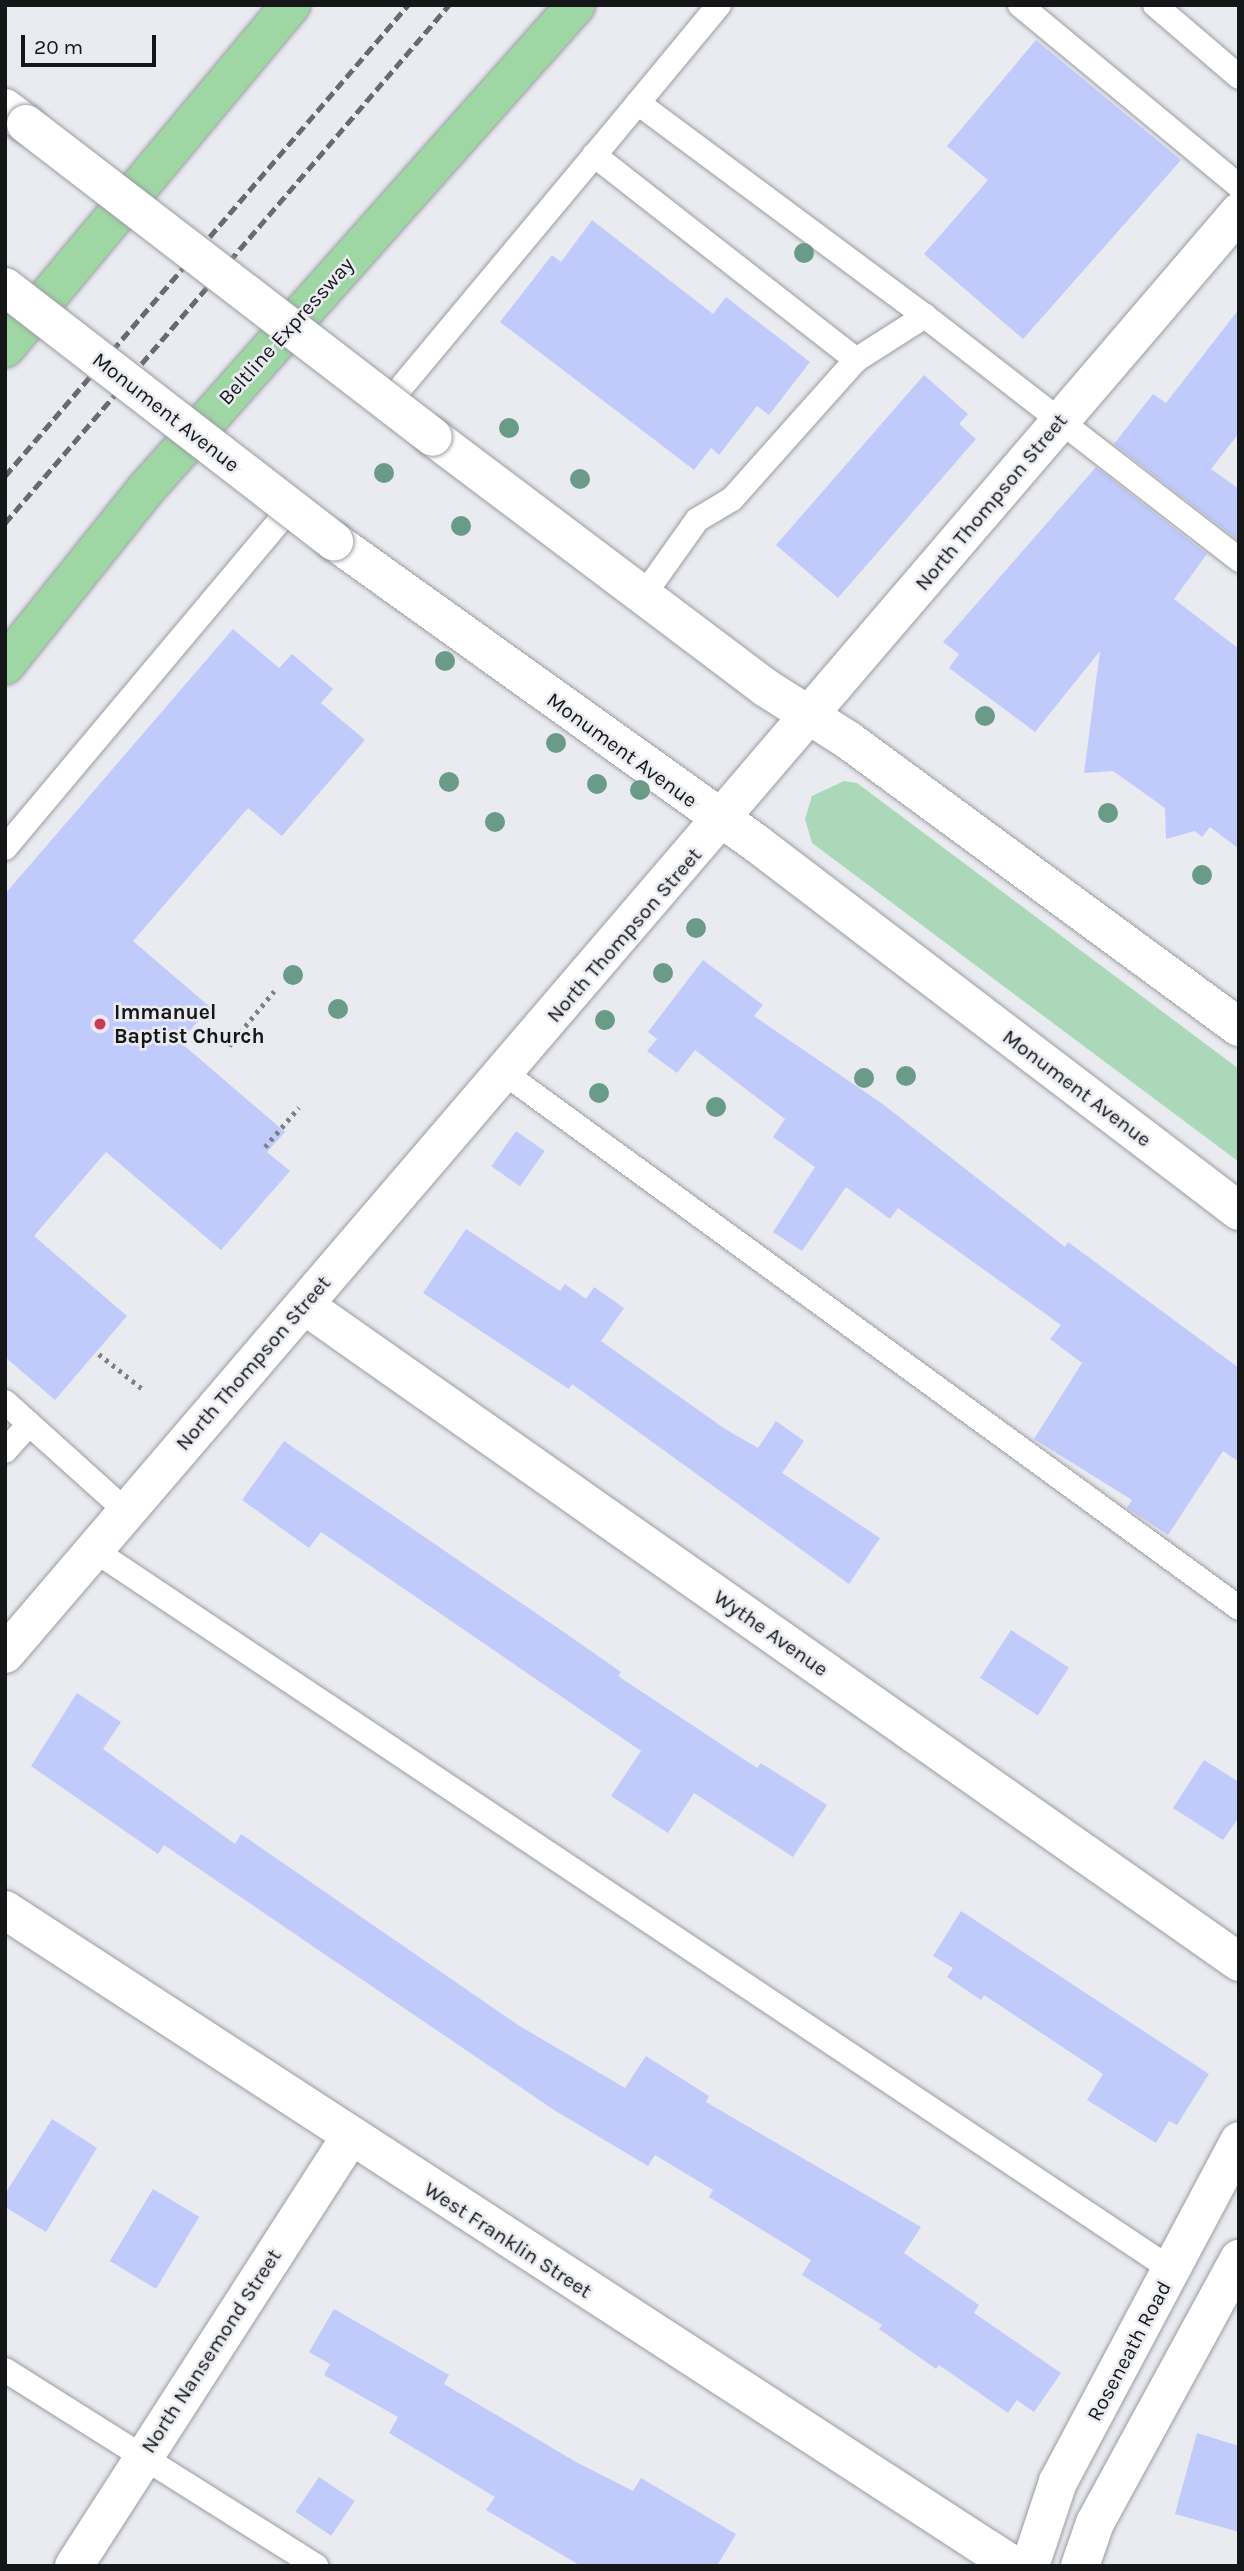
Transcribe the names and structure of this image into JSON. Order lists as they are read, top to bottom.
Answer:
{
  "streets": {
    "highway": ["Beltline Expressway"],
    "street": [
      "Monument Avenue",
      "North Thompson Street",
      "Wythe Avenue",
      "West Franklin Street",
      "North Nansemond Street",
      "Roseneath Road"
    ]
  },
  "crossings": [
    ["Monument Avenue", "North Thompson Street"],
    ["North Thompson Street", "Wythe Avenue"],
    ["West Franklin Street", "North Nansemond Street"]
  ],
  "places": ["Immanuel Baptist Church"],
  "scale_bar": "20 m"
}
